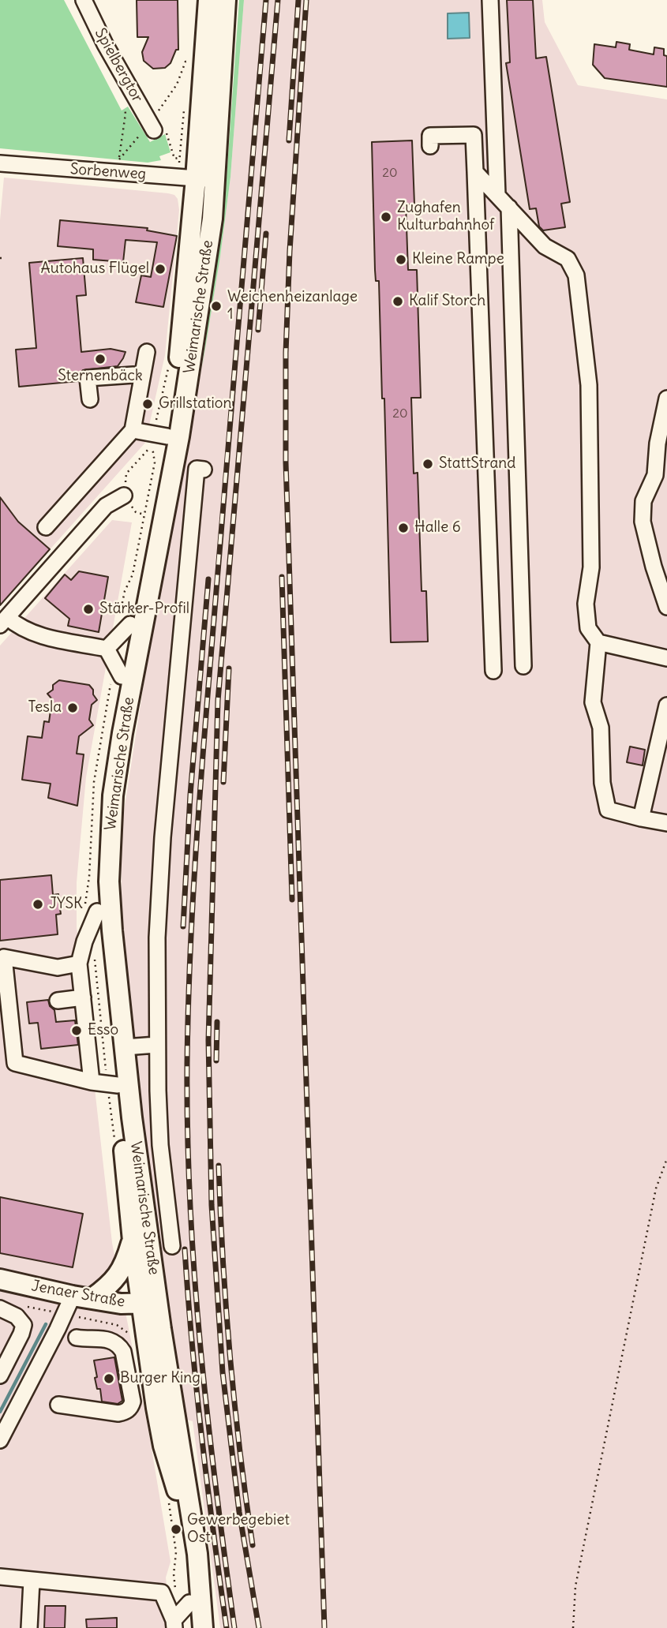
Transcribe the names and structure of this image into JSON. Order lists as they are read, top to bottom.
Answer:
{
  "streets": {
    "main road": ["Weimarische Straße", "Jenaer Straße"],
    "street": ["Spielbergtor", "Sorbenweg"]
  },
  "crossings": [
    ["Sorbenweg", "Weimarische Straße"],
    ["Weimarische Straße", "Jenaer Straße"]
  ],
  "places": [
    "Zughafen Kulturbahnhof",
    "Kleine Rampe",
    "Autohaus Flügel",
    "Kalif Storch",
    "Weichenheizanlage 1",
    "Sternenbäck",
    "Grillstation",
    "StattStrand",
    "Halle 6",
    "Stärker-Profil",
    "Tesla",
    "JYSK",
    "Esso",
    "Burger King",
    "Gewerbegebiet Ost"
  ],
  "house_numbers": ["20", "20"]
}
